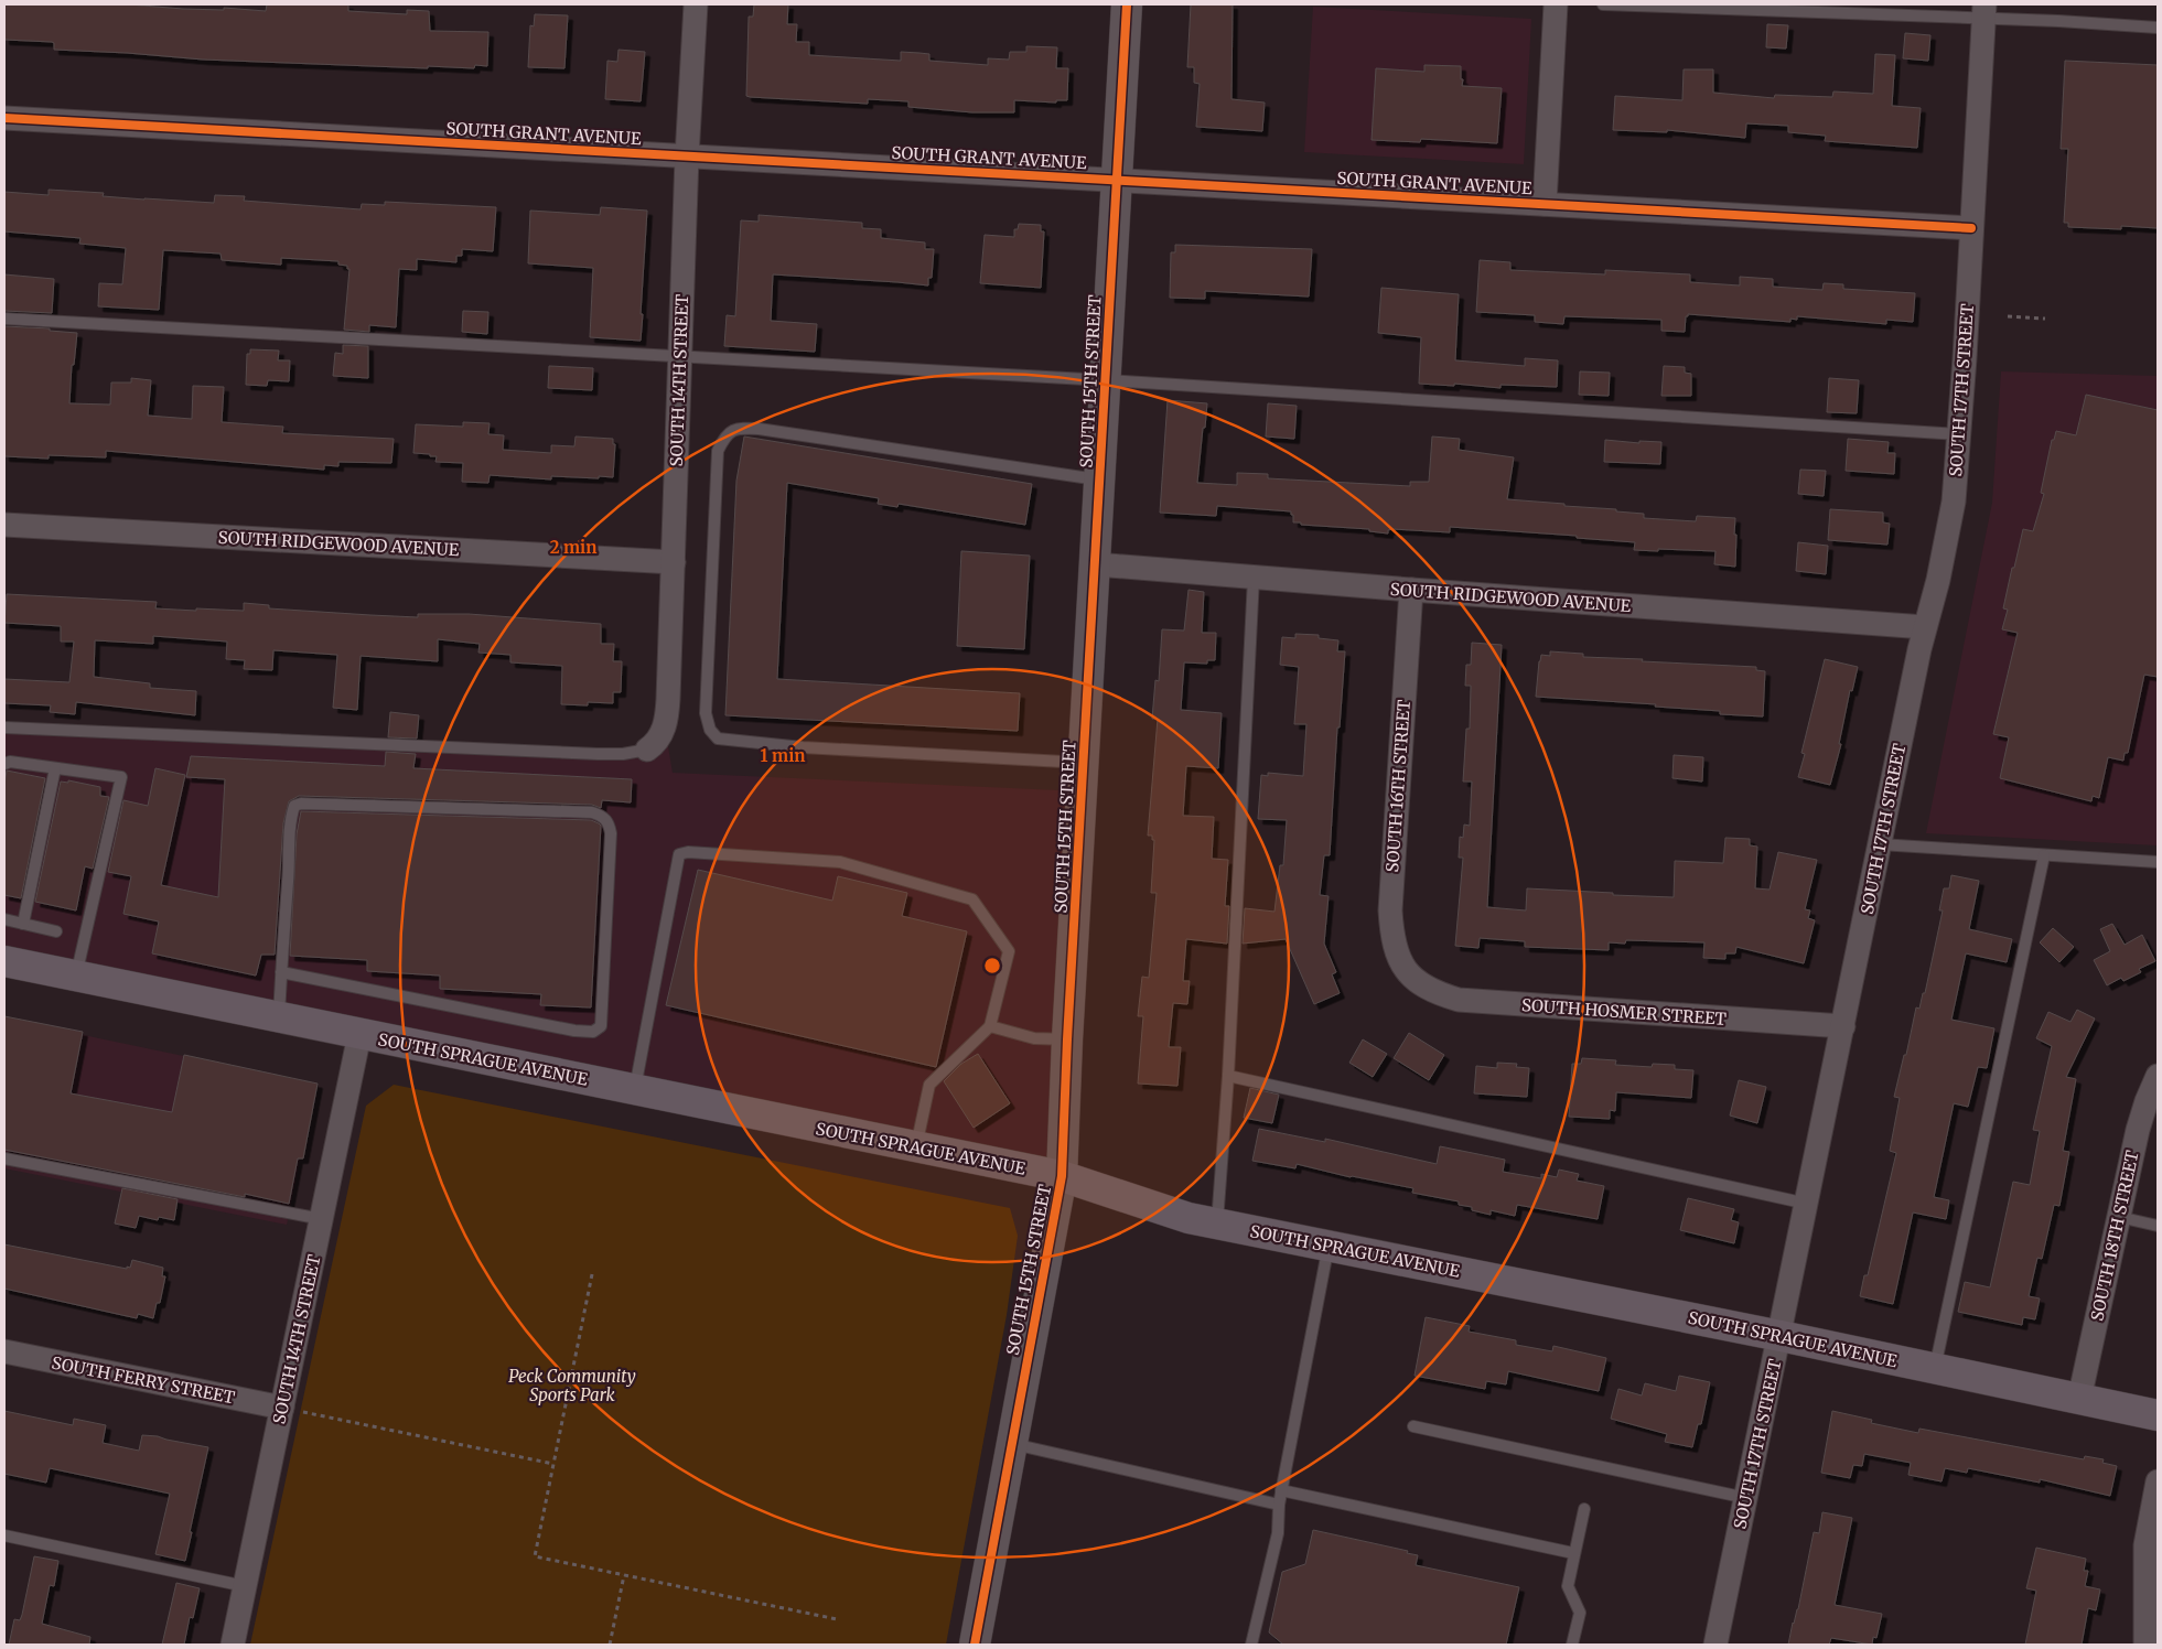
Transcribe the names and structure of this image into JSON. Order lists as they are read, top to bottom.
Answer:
{
  "streets": {
    "main road": ["SOUTH SPRAGUE AVENUE"],
    "street": [
      "SOUTH GRANT AVENUE",
      "SOUTH 14TH STREET",
      "SOUTH 15TH STREET",
      "SOUTH 17TH STREET",
      "SOUTH RIDGEWOOD AVENUE",
      "SOUTH 16TH STREET",
      "SOUTH HOSMER STREET",
      "SOUTH 18TH STREET",
      "SOUTH FERRY STREET"
    ]
  },
  "crossings": [
    ["SOUTH GRANT AVENUE", "SOUTH 14TH STREET"],
    ["SOUTH GRANT AVENUE", "SOUTH 15TH STREET"],
    ["SOUTH GRANT AVENUE", "SOUTH 17TH STREET"],
    ["SOUTH 14TH STREET", "SOUTH RIDGEWOOD AVENUE"],
    ["SOUTH 14TH STREET", "SOUTH SPRAGUE AVENUE"],
    ["SOUTH 14TH STREET", "SOUTH FERRY STREET"],
    ["SOUTH 15TH STREET", "SOUTH RIDGEWOOD AVENUE"],
    ["SOUTH 15TH STREET", "SOUTH SPRAGUE AVENUE"],
    ["SOUTH 17TH STREET", "SOUTH RIDGEWOOD AVENUE"],
    ["SOUTH 17TH STREET", "SOUTH HOSMER STREET"],
    ["SOUTH 17TH STREET", "SOUTH SPRAGUE AVENUE"],
    ["SOUTH RIDGEWOOD AVENUE", "SOUTH 16TH STREET"],
    ["SOUTH 16TH STREET", "SOUTH HOSMER STREET"],
    ["SOUTH SPRAGUE AVENUE", "SOUTH 18TH STREET"]
  ],
  "parks": ["Peck Community Sports Park"],
  "rings": ["2 min", "1 min"]
}
